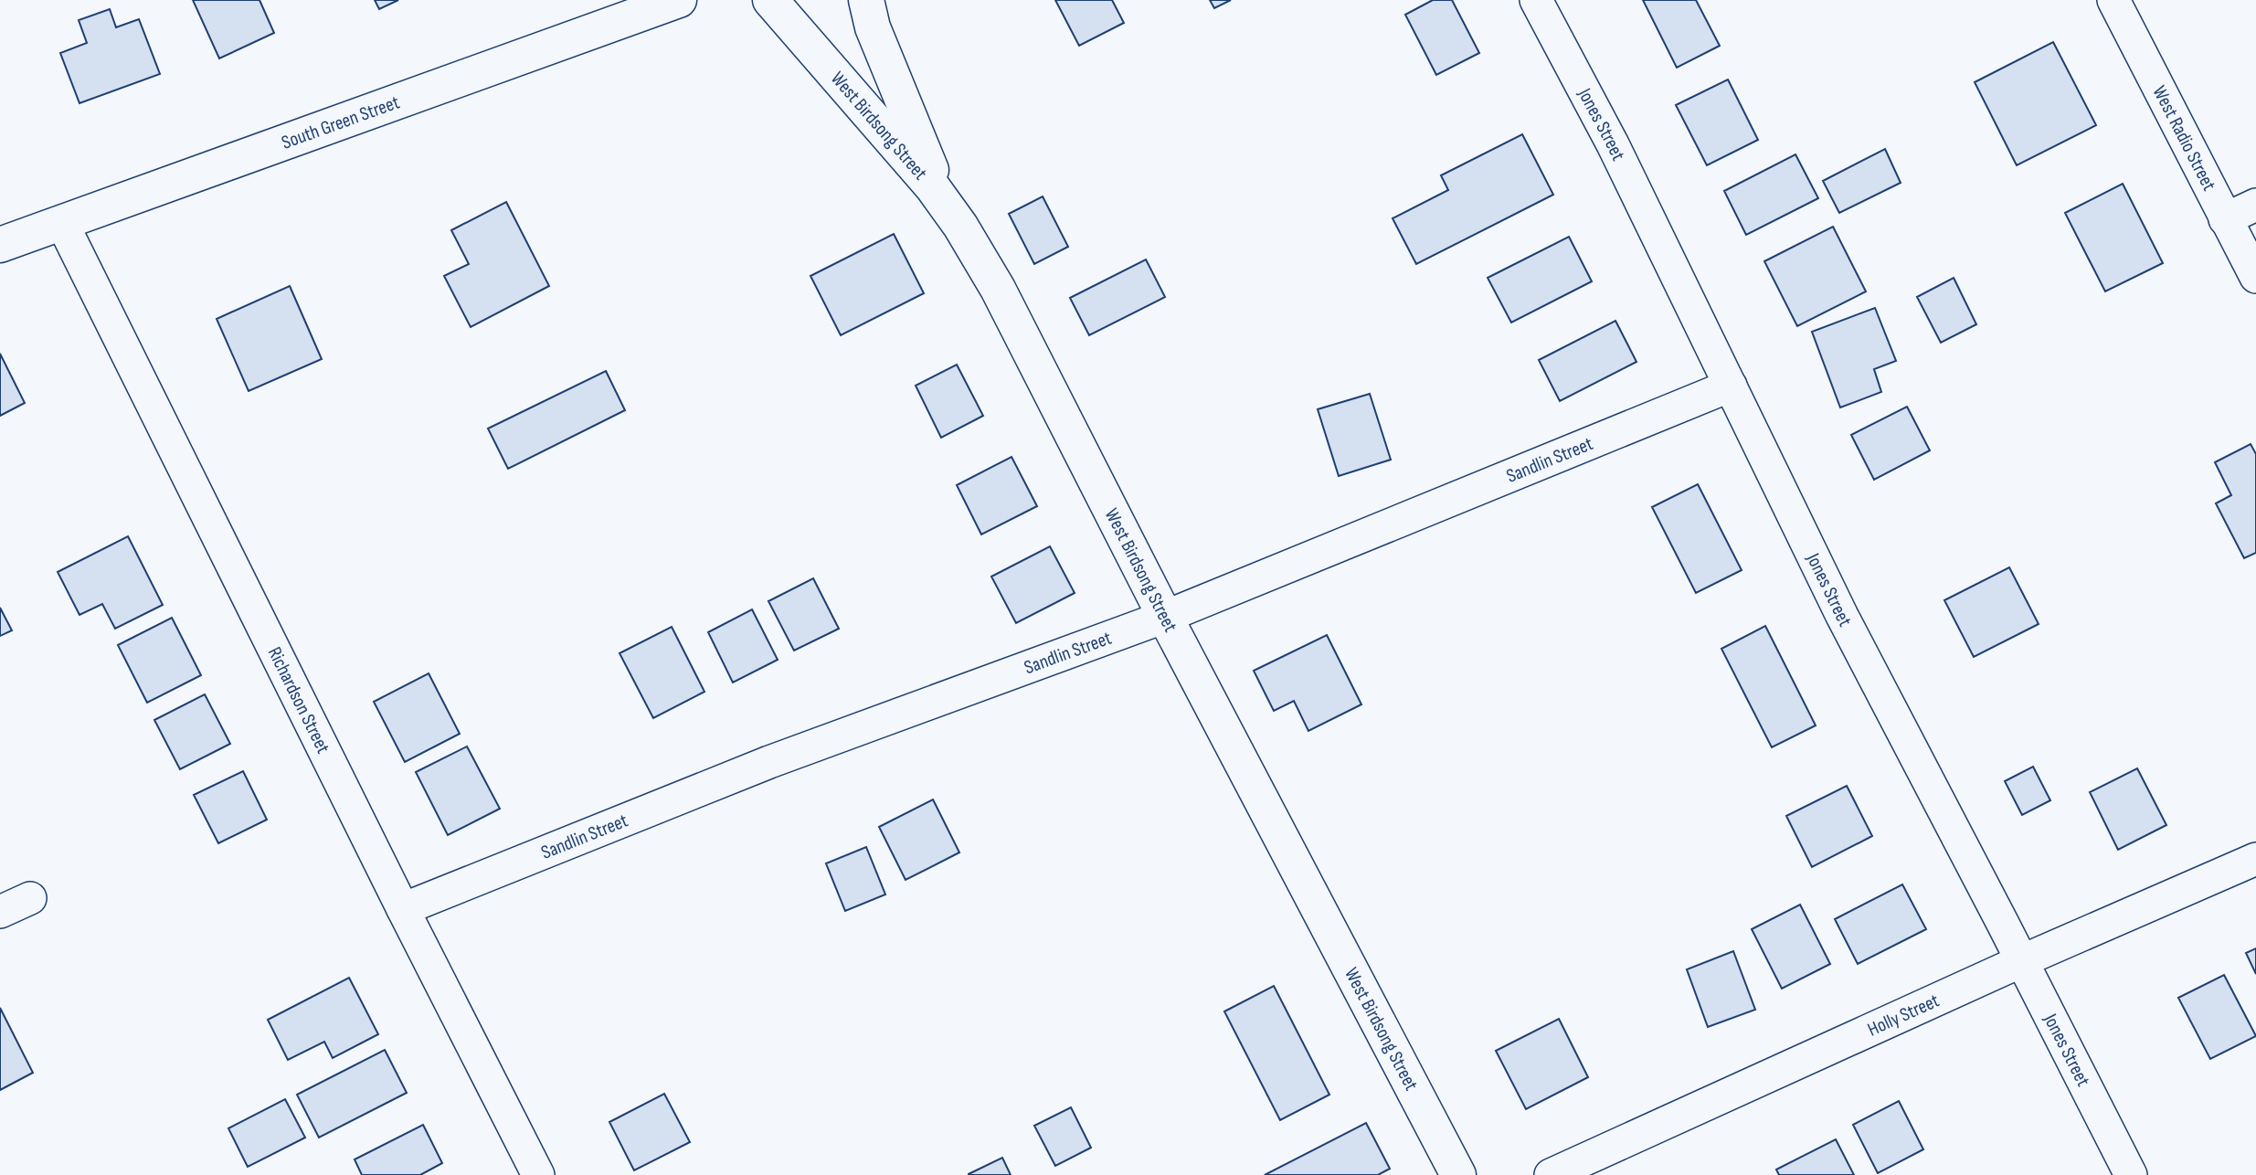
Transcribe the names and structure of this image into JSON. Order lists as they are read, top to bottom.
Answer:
{
  "streets": {
    "street": [
      "South Green Street",
      "Jones Street",
      "West Birdsong Street",
      "West Radio Street",
      "Sandlin Street",
      "Richardson Street",
      "Holly Street"
    ]
  },
  "crossings": [
    ["South Green Street", "Richardson Street"],
    ["Jones Street", "Sandlin Street"],
    ["Jones Street", "Holly Street"],
    ["West Birdsong Street", "Sandlin Street"],
    ["Sandlin Street", "Richardson Street"]
  ]
}
